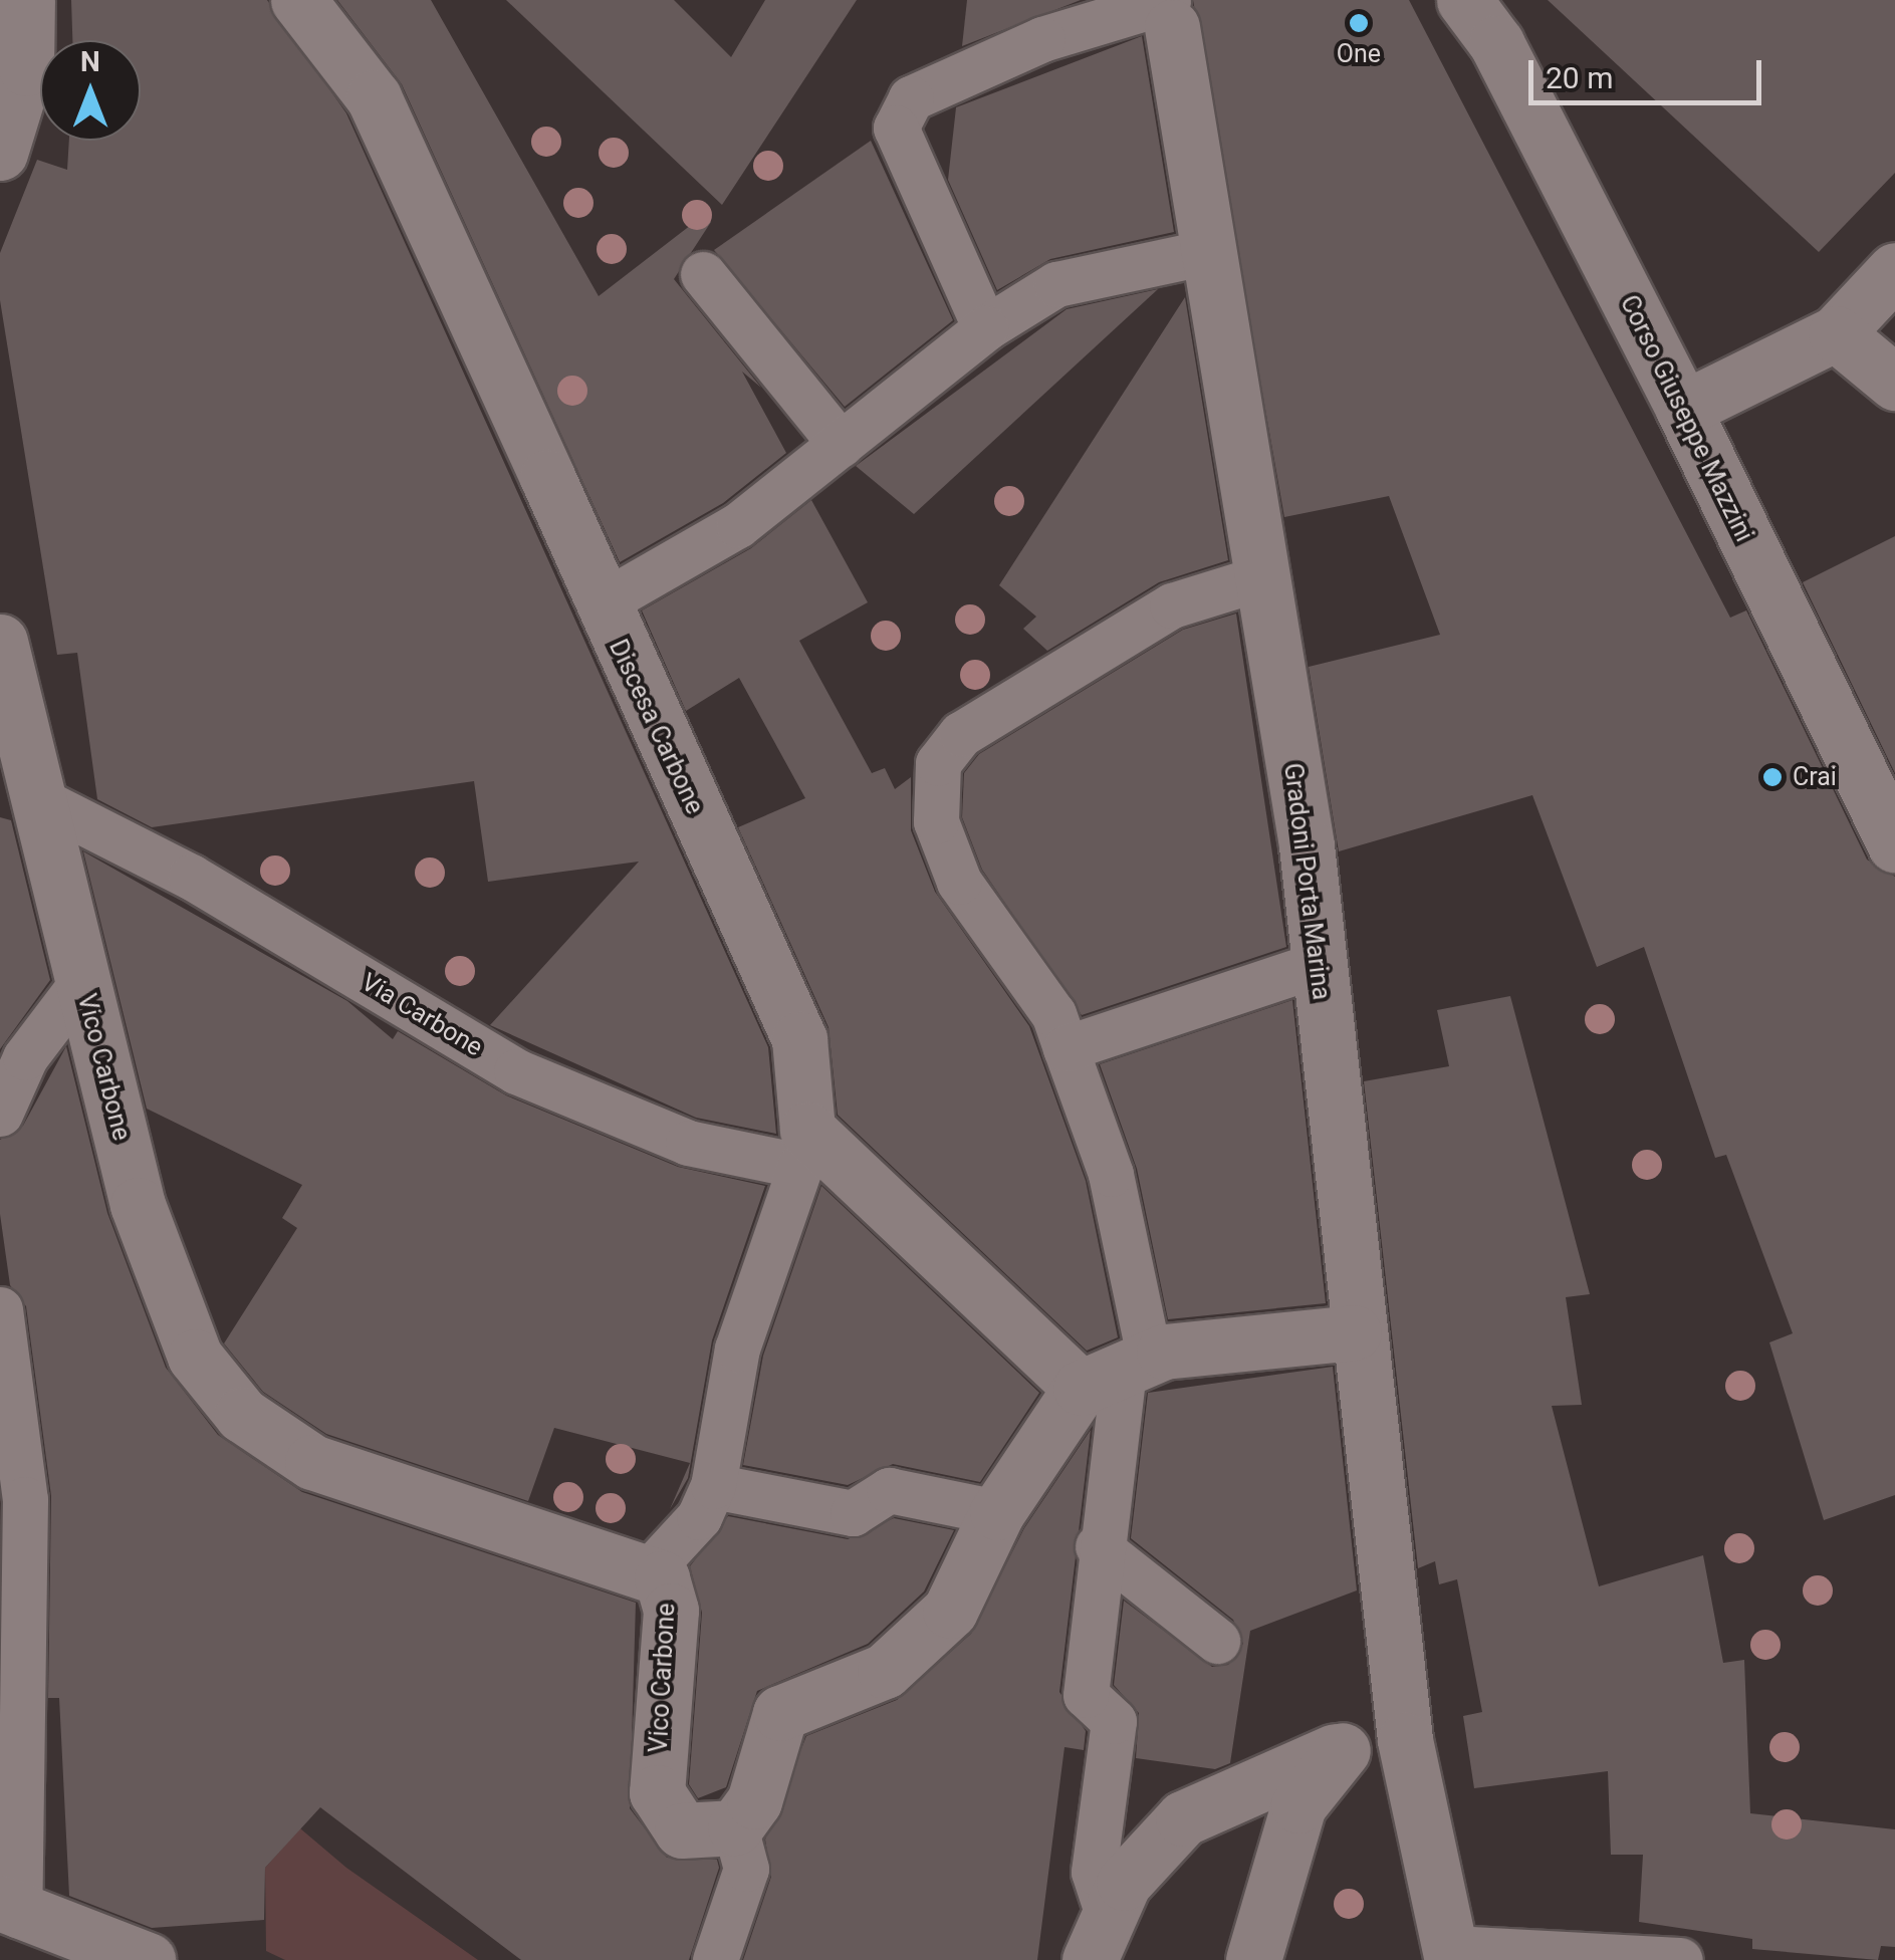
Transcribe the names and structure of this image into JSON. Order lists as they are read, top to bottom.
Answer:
{
  "streets": {
    "street": [
      "Corso Giuseppe Mazzini",
      "Discesa Carbone",
      "Gradoni Porta Marina",
      "Vico Carbone"
    ],
    "lane": ["Via Carbone"]
  },
  "crossings": [
    ["Discesa Carbone", "Via Carbone"],
    ["Via Carbone", "Vico Carbone"]
  ],
  "places": ["One", "Crai"],
  "scale_bar": "20 m",
  "north": "top"
}
